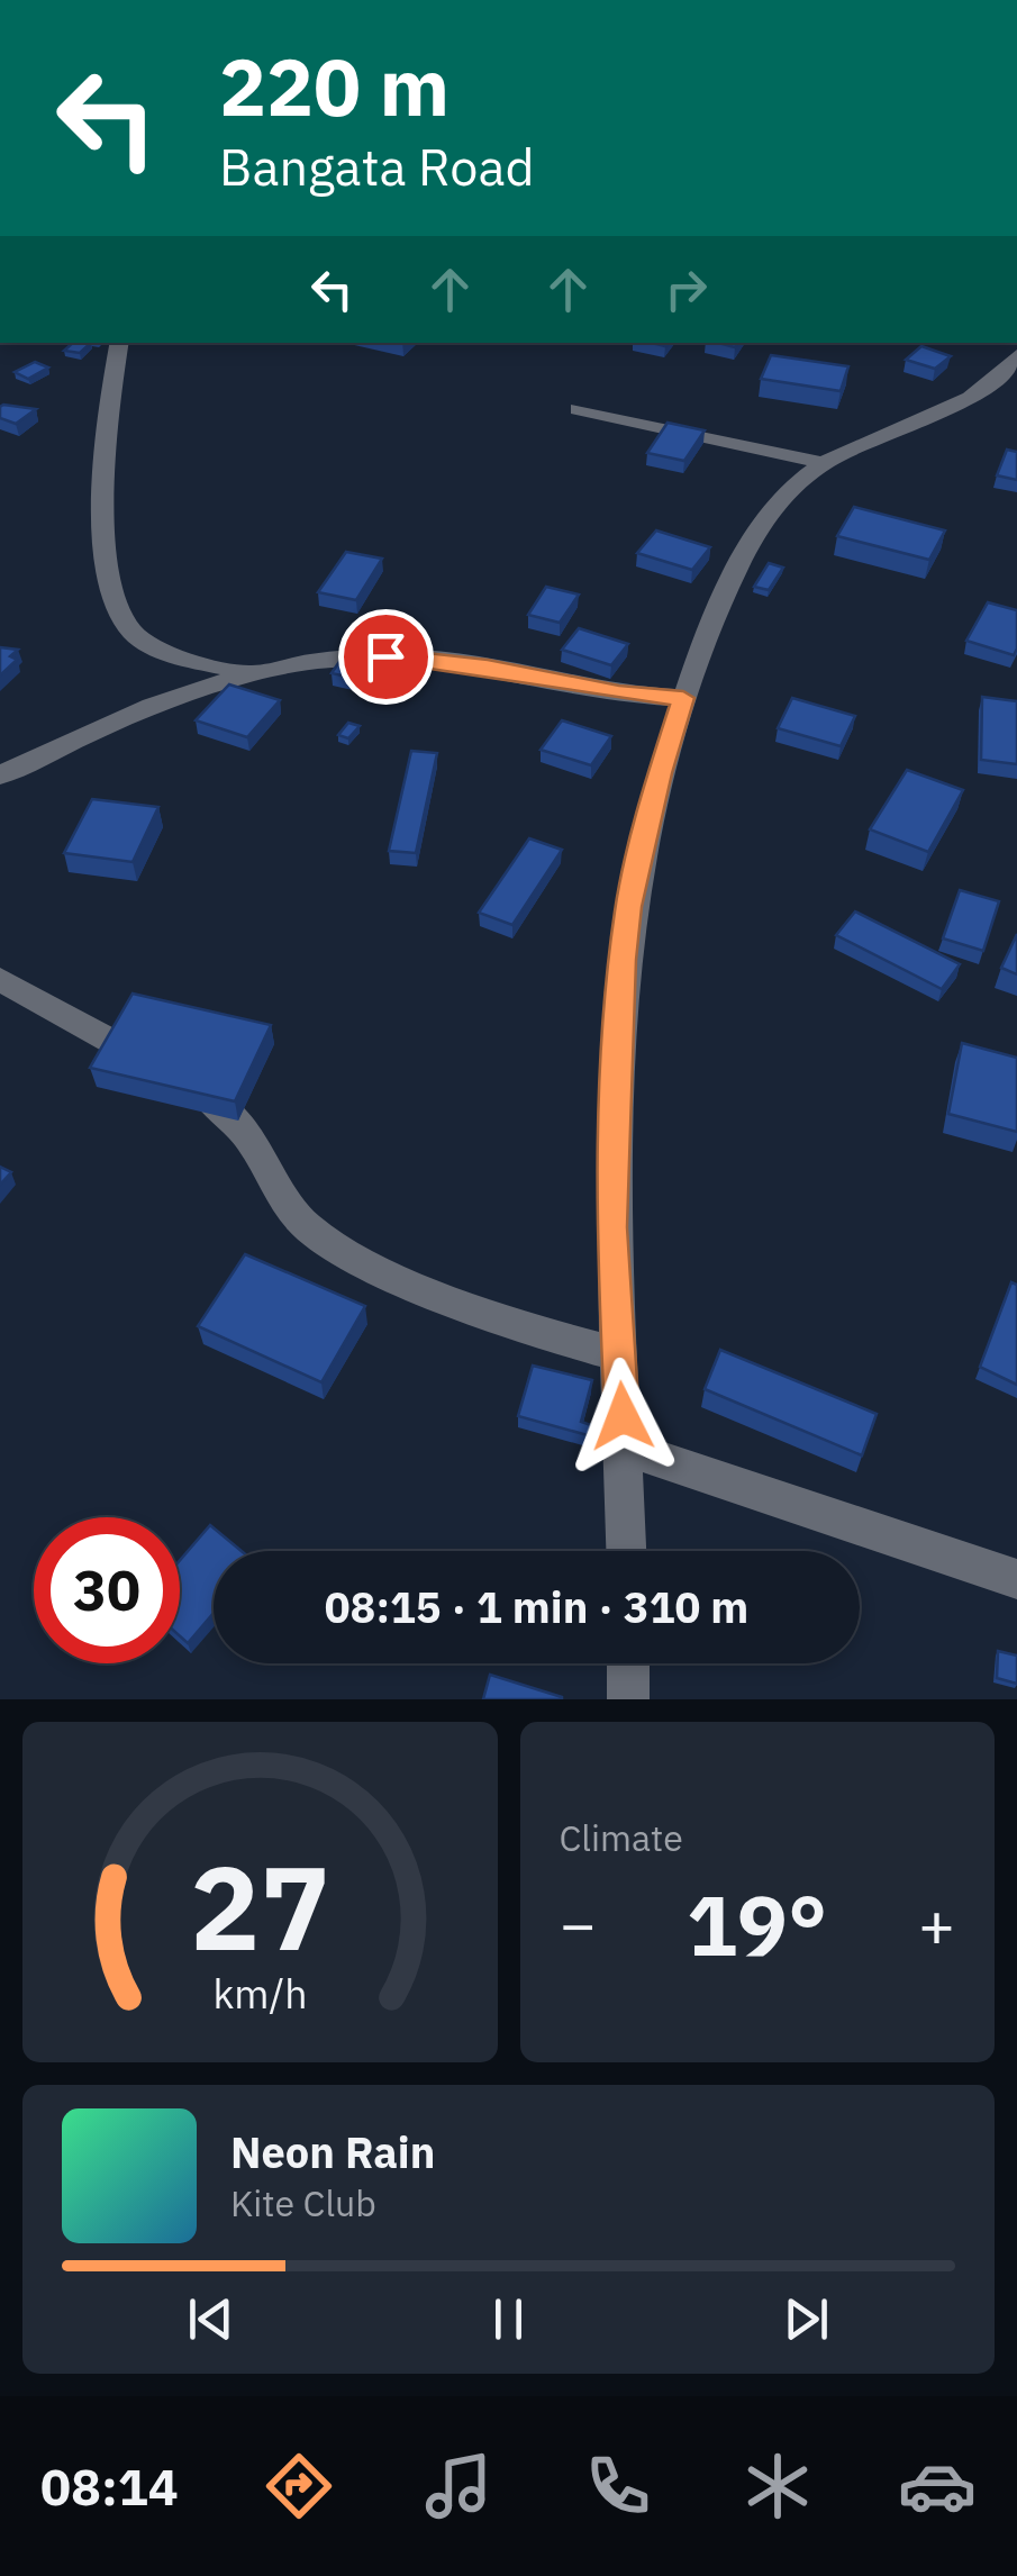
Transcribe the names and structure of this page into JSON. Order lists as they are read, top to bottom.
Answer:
{
  "page": {
    "turn": ["220 m", "Bangata Road"],
    "limit": "30",
    "trip": "08:15 · 1 min · 310 m",
    "tile": "Climate",
    "heat": ["−", "19°", "+"],
    "song": ["Neon Rain", "Kite Club"],
    "tabs": "08:14",
    "gauge": ["27", "km/h"]
  }
}
